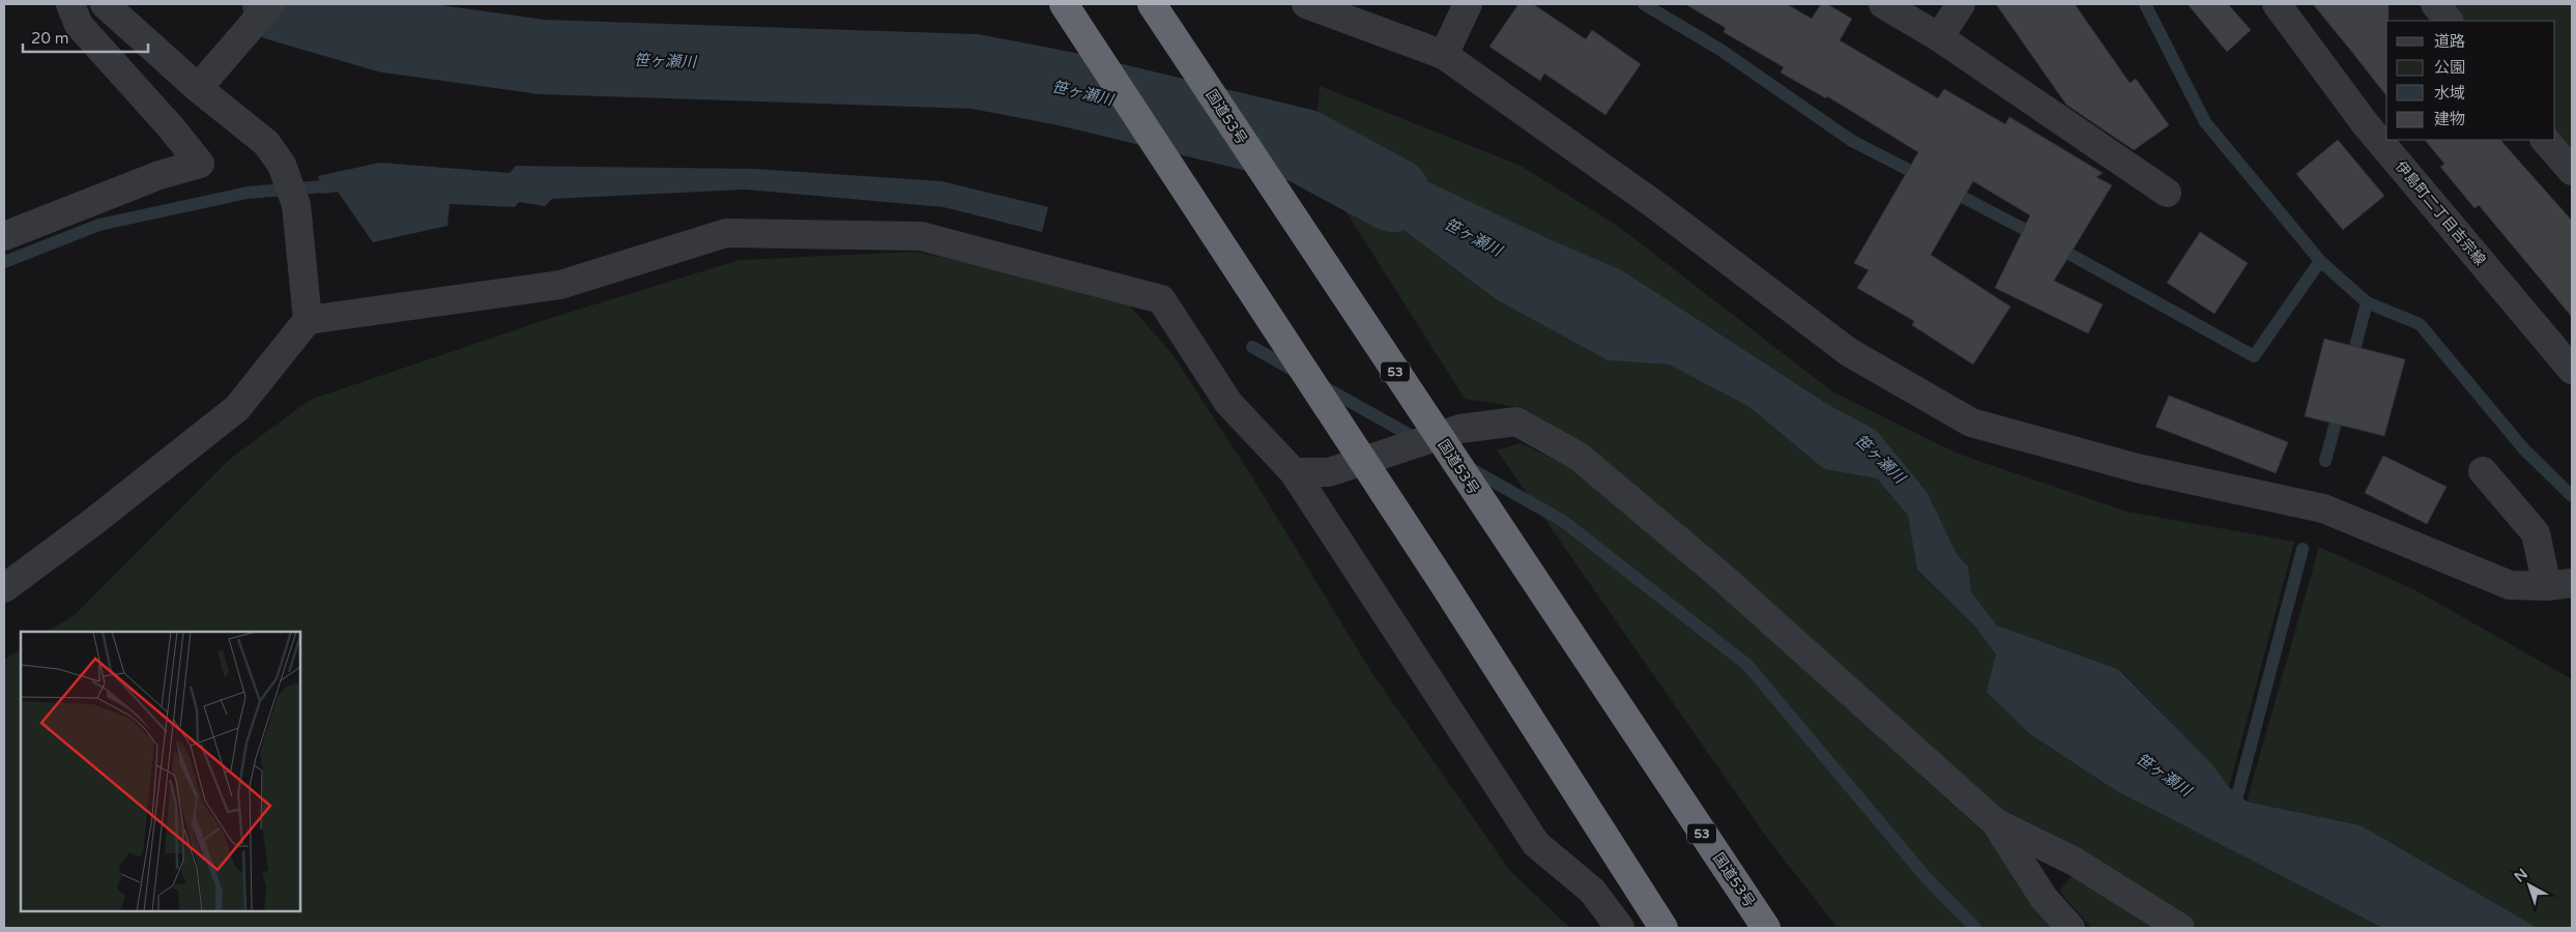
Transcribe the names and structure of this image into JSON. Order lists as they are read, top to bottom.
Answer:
{
  "streets": {
    "highway": ["国道53号", "53"],
    "street": ["伊島町二丁目吉宗線"]
  },
  "water": ["笹ヶ瀬川"],
  "legend": [
    "道路",
    "公園",
    "水域",
    "建物"
  ],
  "scale_bar": "20 m",
  "north": "top left"
}
